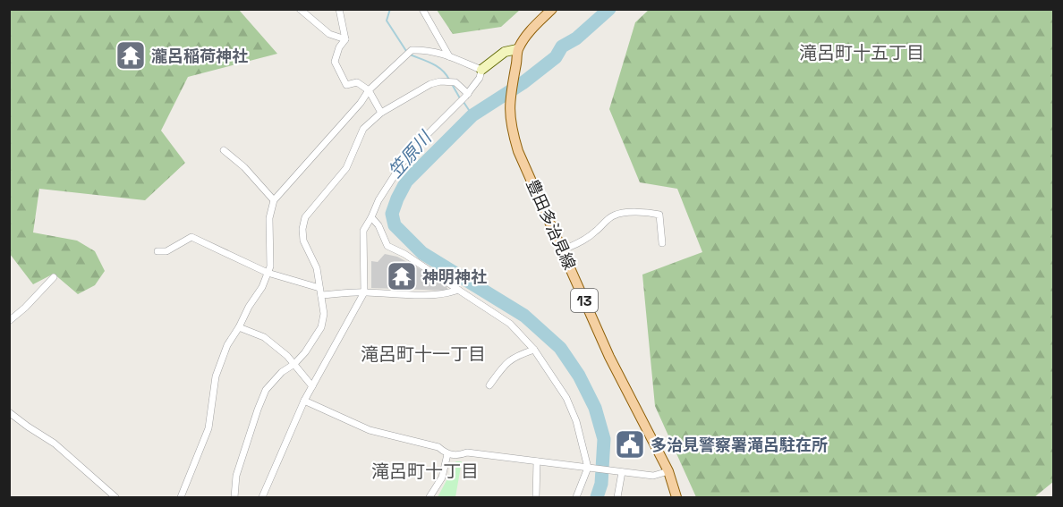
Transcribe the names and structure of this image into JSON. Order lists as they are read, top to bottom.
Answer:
{
  "streets": {
    "main road": ["豊田多治見線", "13"]
  },
  "districts": ["滝呂町十五丁目", "滝呂町十一丁目", "滝呂町十丁目"],
  "water": ["笠原川"],
  "places": {
    "temple": ["瀧呂稲荷神社", "神明神社"],
    "public building": ["多治見警察署滝呂駐在所"]
  }
}
